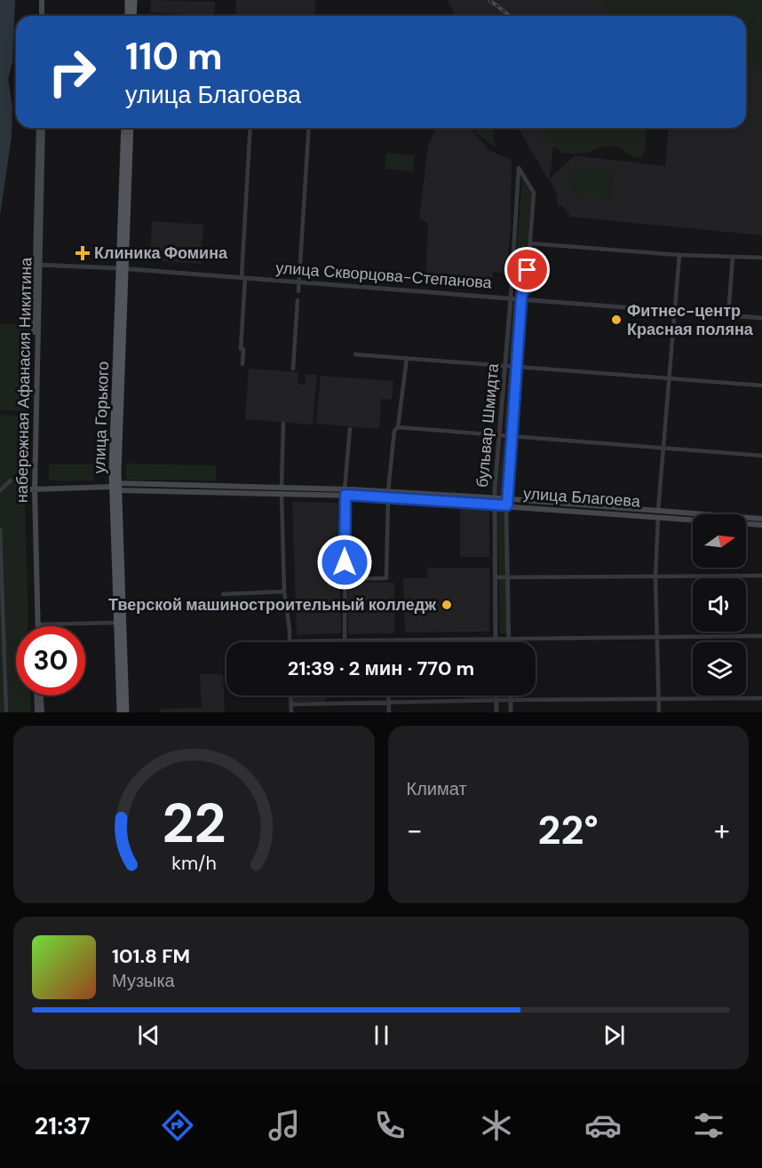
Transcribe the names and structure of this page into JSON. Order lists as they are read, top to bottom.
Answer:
{
  "streets": {
    "main road": ["набережная Афанасия Никитина", "улица Горького", "улица Благоева"],
    "street": ["улица Скворцова-Степанова", "бульвар Шмидта"]
  },
  "crossings": [
    ["улица Скворцова-Степанова", "набережная Афанасия Никитина"],
    ["улица Скворцова-Степанова", "улица Горького"],
    ["улица Скворцова-Степанова", "бульвар Шмидта"],
    ["набережная Афанасия Никитина", "улица Благоева"],
    ["улица Горького", "улица Благоева"],
    ["бульвар Шмидта", "улица Благоева"]
  ],
  "places": {
    "health": ["Клиника Фомина"],
    "other": ["Фитнес-центр Красная поляна", "Тверской машиностроительный колледж"]
  },
  "north": "right",
  "page": {
    "turn": ["110 m", "улица Благоева"],
    "limit": "30",
    "trip": "21:39 · 2 мин · 770 m",
    "tile": "Климат",
    "heat": ["−", "22°", "+"],
    "song": ["101.8 FM", "Музыка"],
    "tabs": "21:37",
    "gauge": ["22", "km/h"]
  }
}
